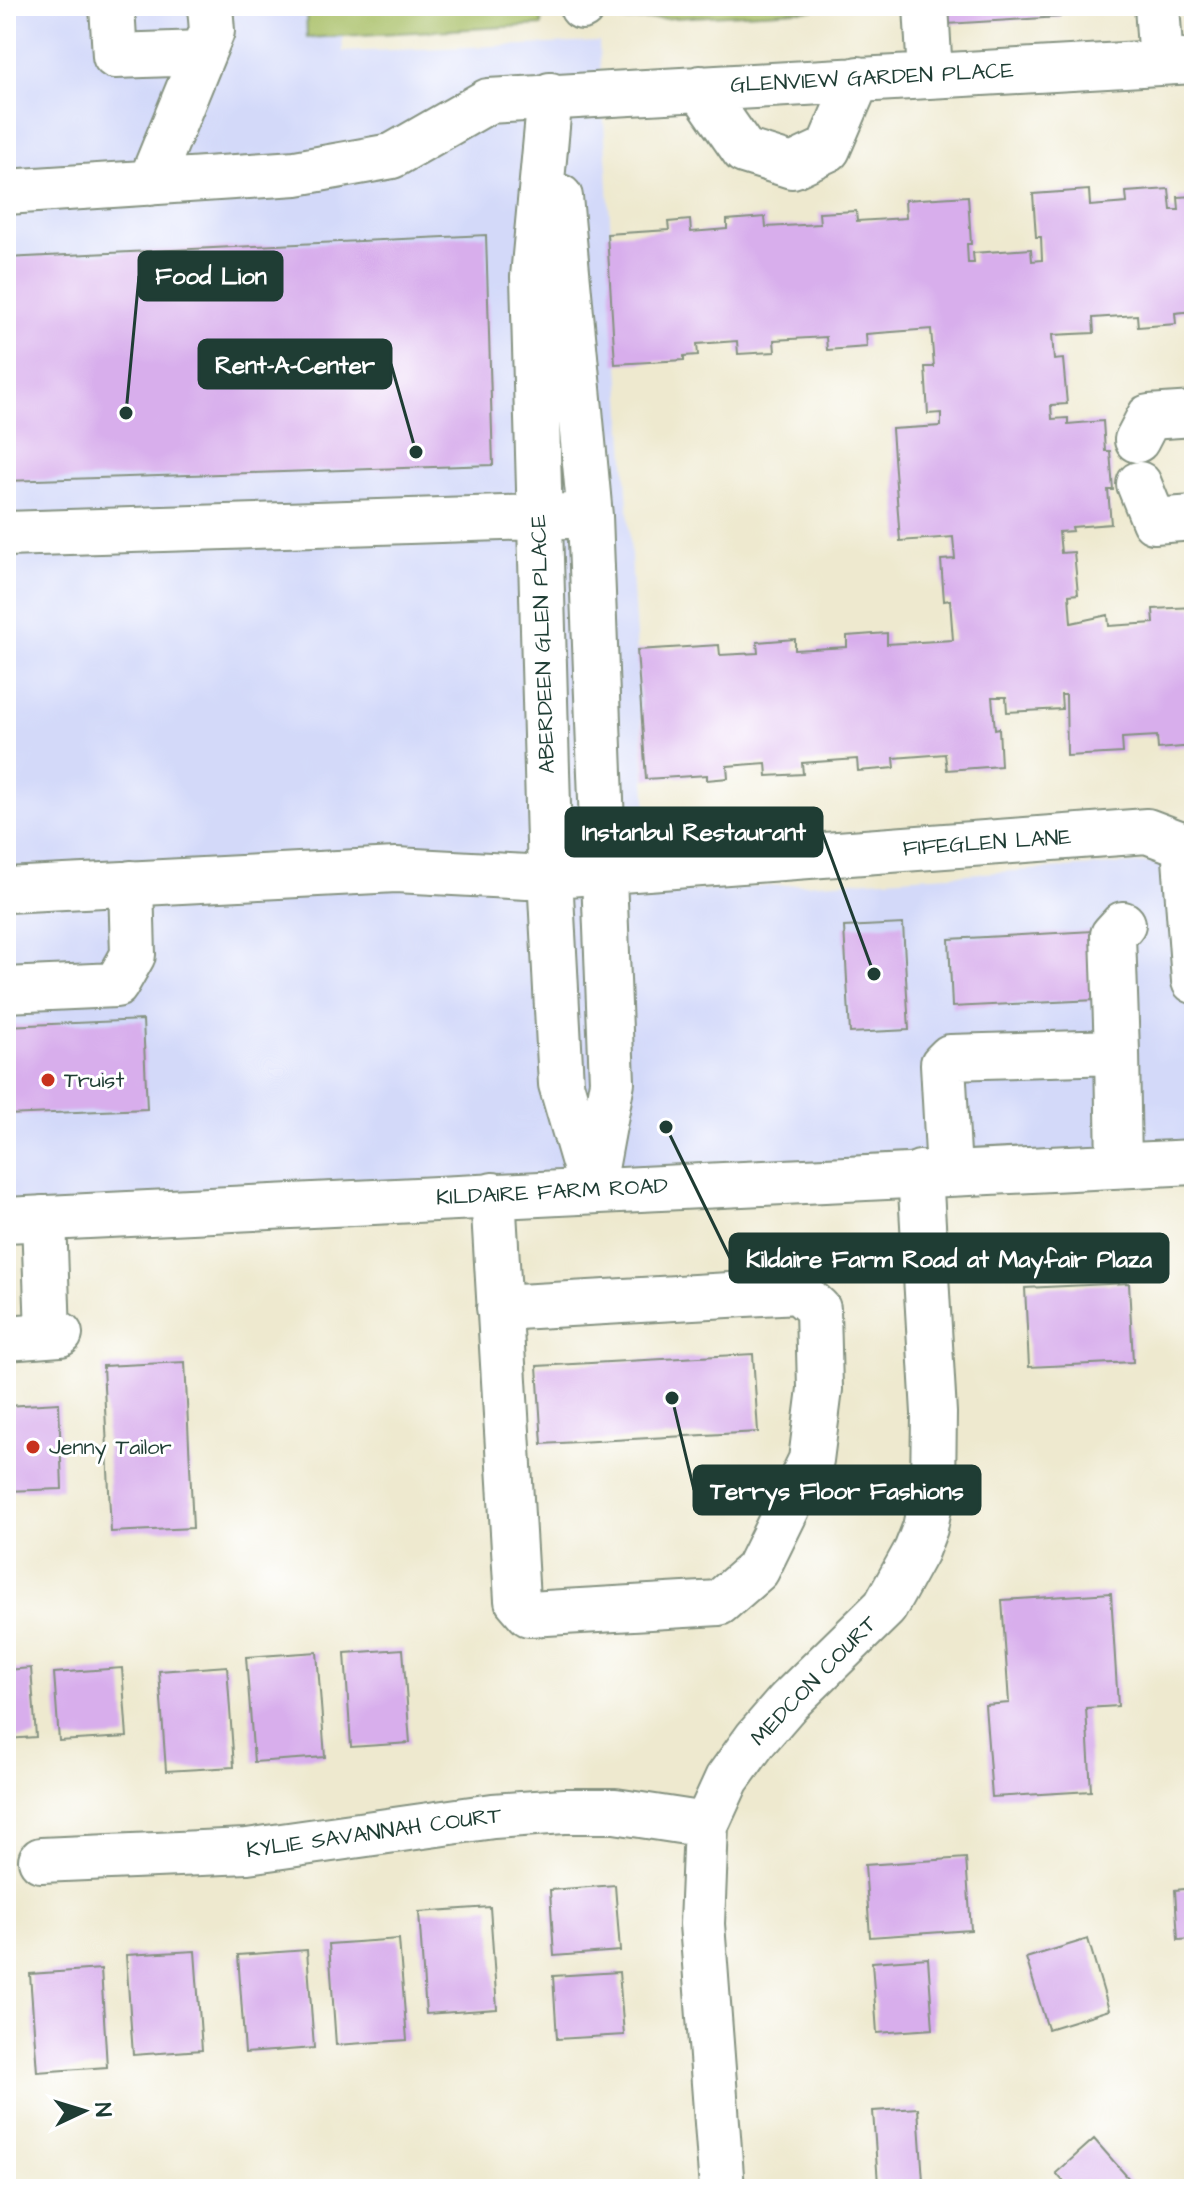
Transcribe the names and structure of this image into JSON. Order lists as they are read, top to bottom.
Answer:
{
  "streets": {
    "street": [
      "GLENVIEW GARDEN PLACE",
      "ABERDEEN GLEN PLACE",
      "FIFEGLEN LANE",
      "KILDAIRE FARM ROAD",
      "MEDCON COURT",
      "KYLIE SAVANNAH COURT"
    ]
  },
  "crossings": [
    ["GLENVIEW GARDEN PLACE", "ABERDEEN GLEN PLACE"],
    ["ABERDEEN GLEN PLACE", "FIFEGLEN LANE"],
    ["ABERDEEN GLEN PLACE", "KILDAIRE FARM ROAD"],
    ["KILDAIRE FARM ROAD", "MEDCON COURT"],
    ["MEDCON COURT", "KYLIE SAVANNAH COURT"]
  ],
  "places": [
    "Food Lion",
    "Rent-A-Center",
    "Instanbul Restaurant",
    "Truist",
    "Kildaire Farm Road at Mayfair Plaza",
    "Terrys Floor Fashions",
    "Jenny Tailor"
  ],
  "north": "right"
}
